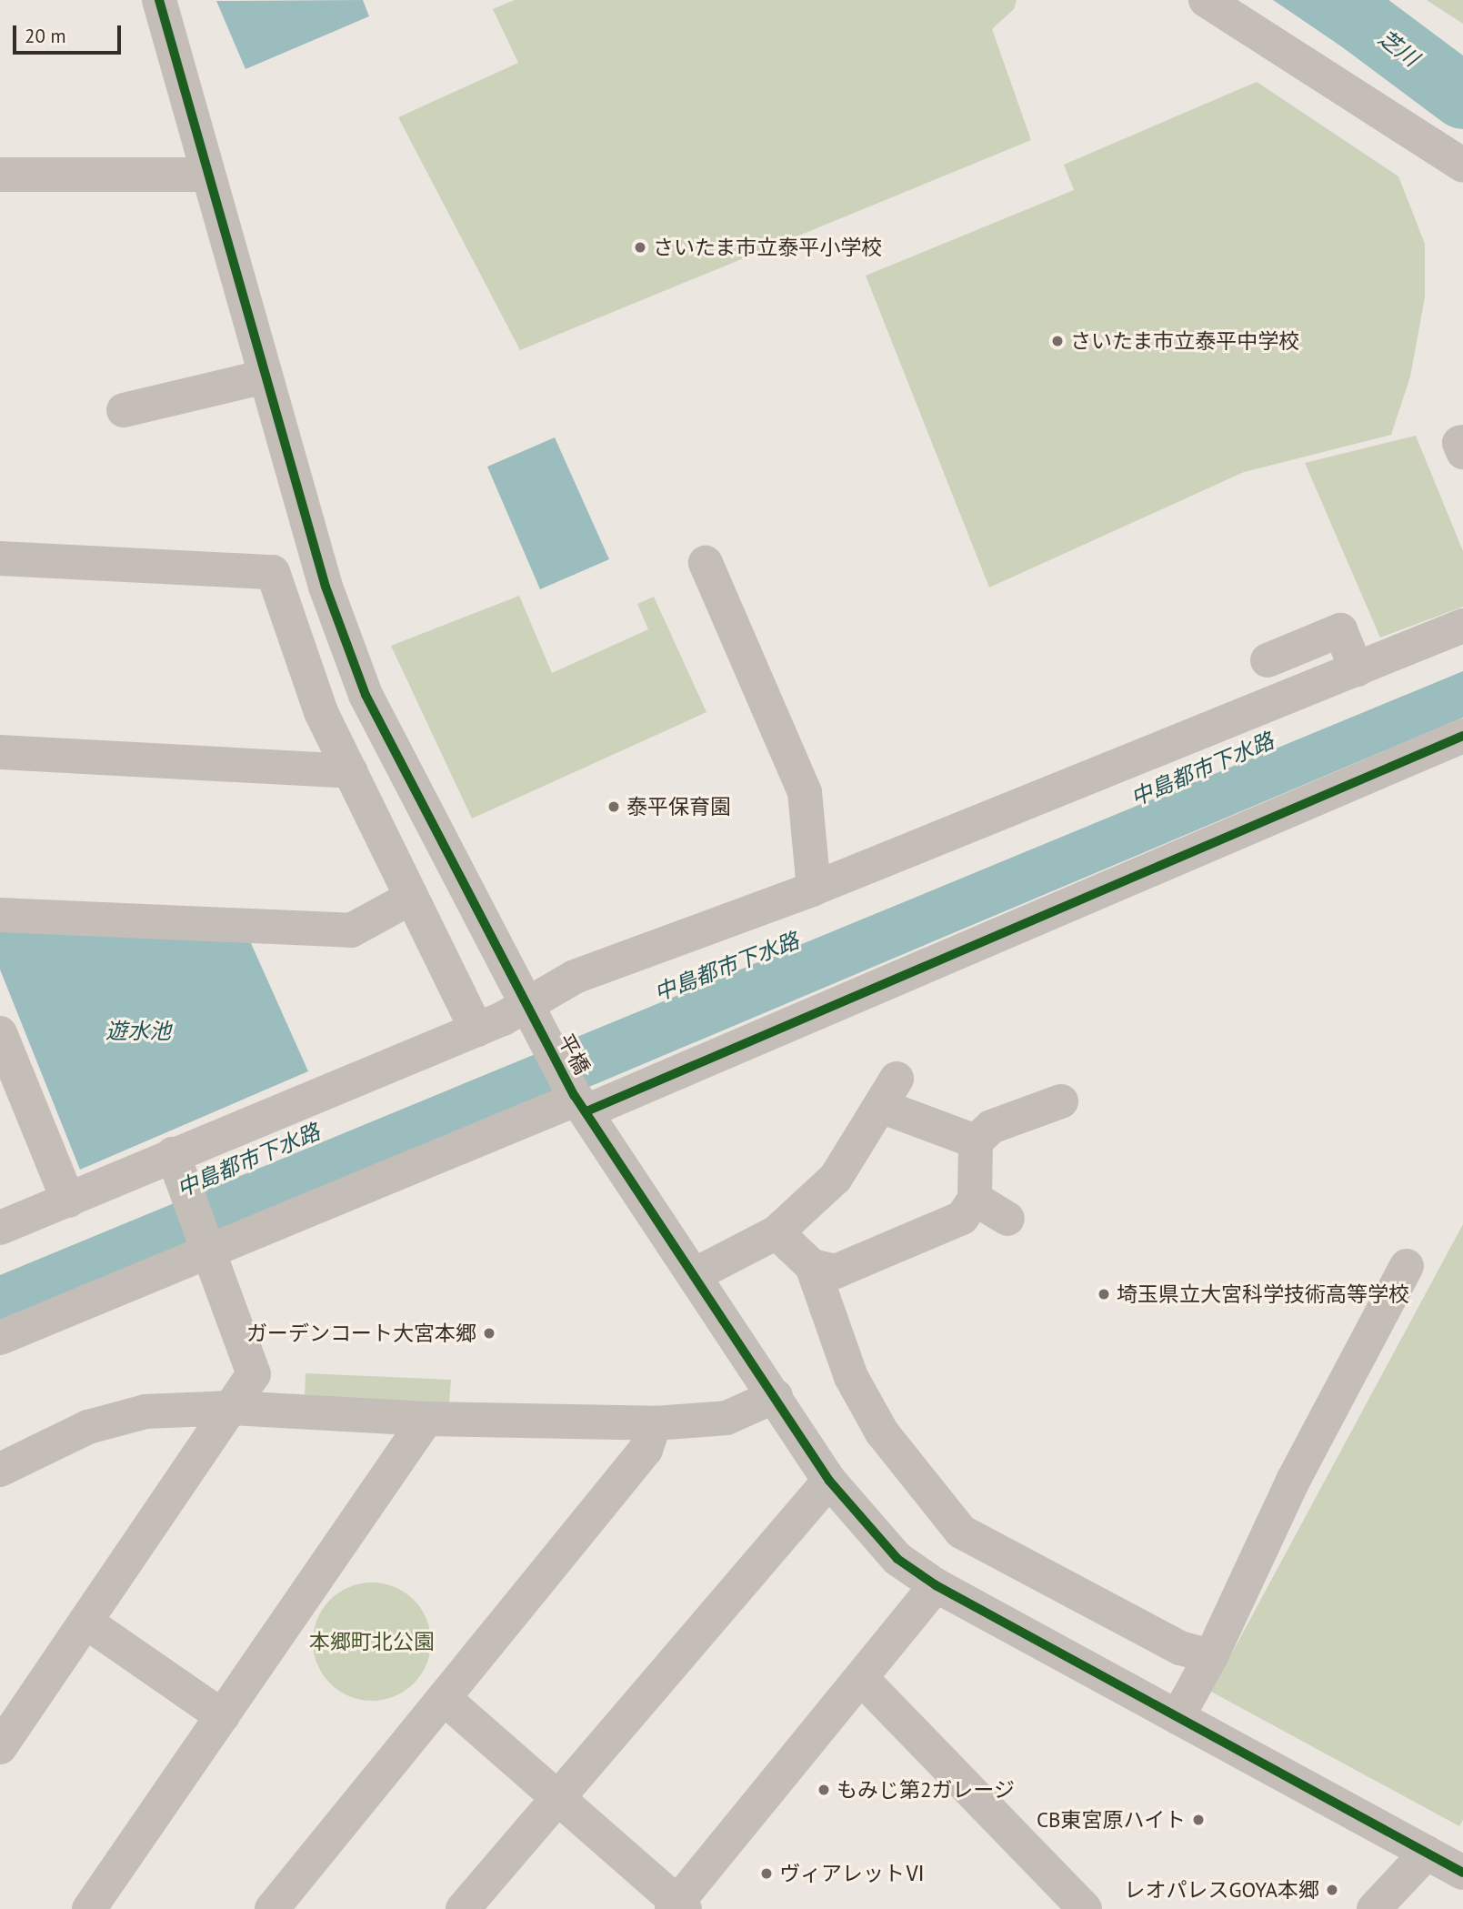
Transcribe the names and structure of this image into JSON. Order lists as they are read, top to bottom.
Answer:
{
  "streets": {
    "street": ["平橋"]
  },
  "water": ["芝川", "中島都市下水路", "遊水池"],
  "parks": ["本郷町北公園"],
  "places": [
    "さいたま市立泰平小学校",
    "さいたま市立泰平中学校",
    "泰平保育園",
    "埼玉県立大宮科学技術高等学校",
    "ガーデンコート大宮本郷",
    "もみじ第2ガレージ",
    "CB東宮原ハイト",
    "ヴィアレットⅥ",
    "レオパレスGOYA本郷"
  ],
  "scale_bar": "20 m"
}
